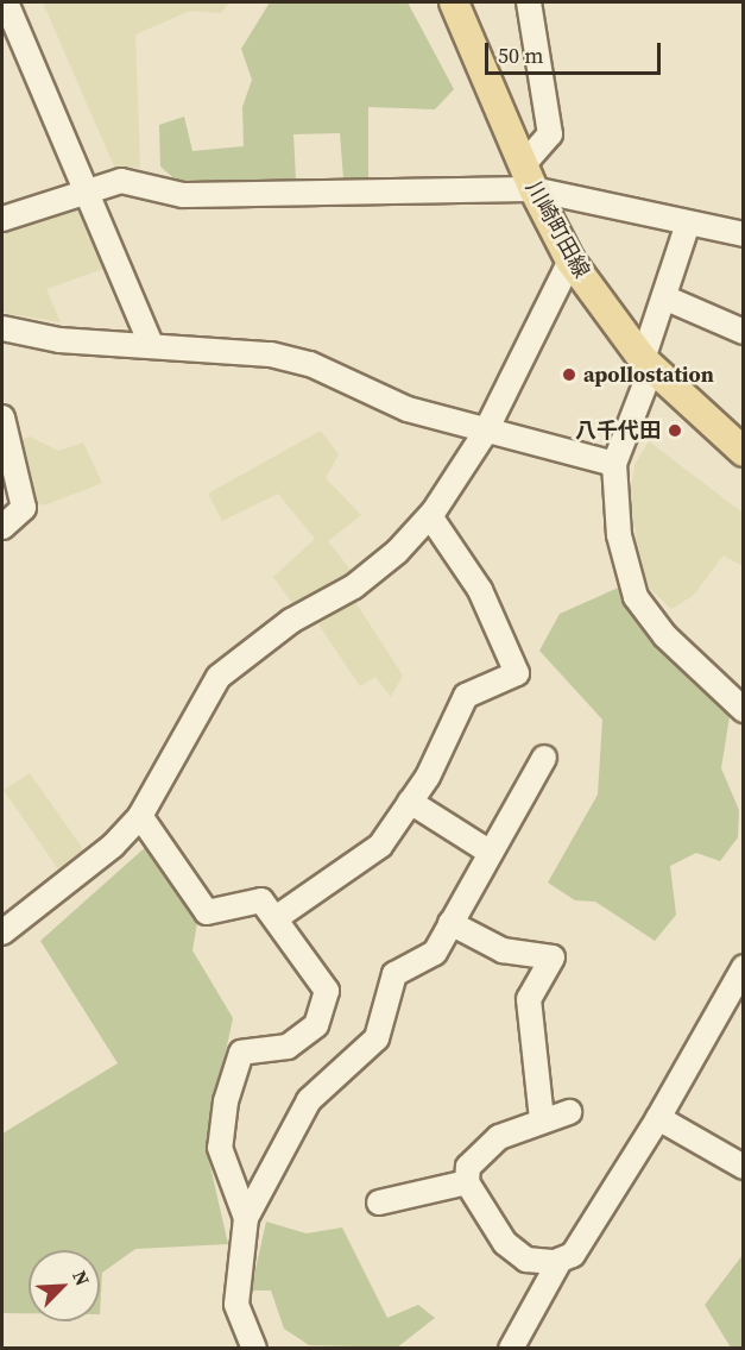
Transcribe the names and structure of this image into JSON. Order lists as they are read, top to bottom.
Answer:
{
  "streets": {
    "main road": ["川崎町田線"]
  },
  "places": ["apollostation", "八千代田"],
  "scale_bar": "50 m",
  "north": "top right"
}
